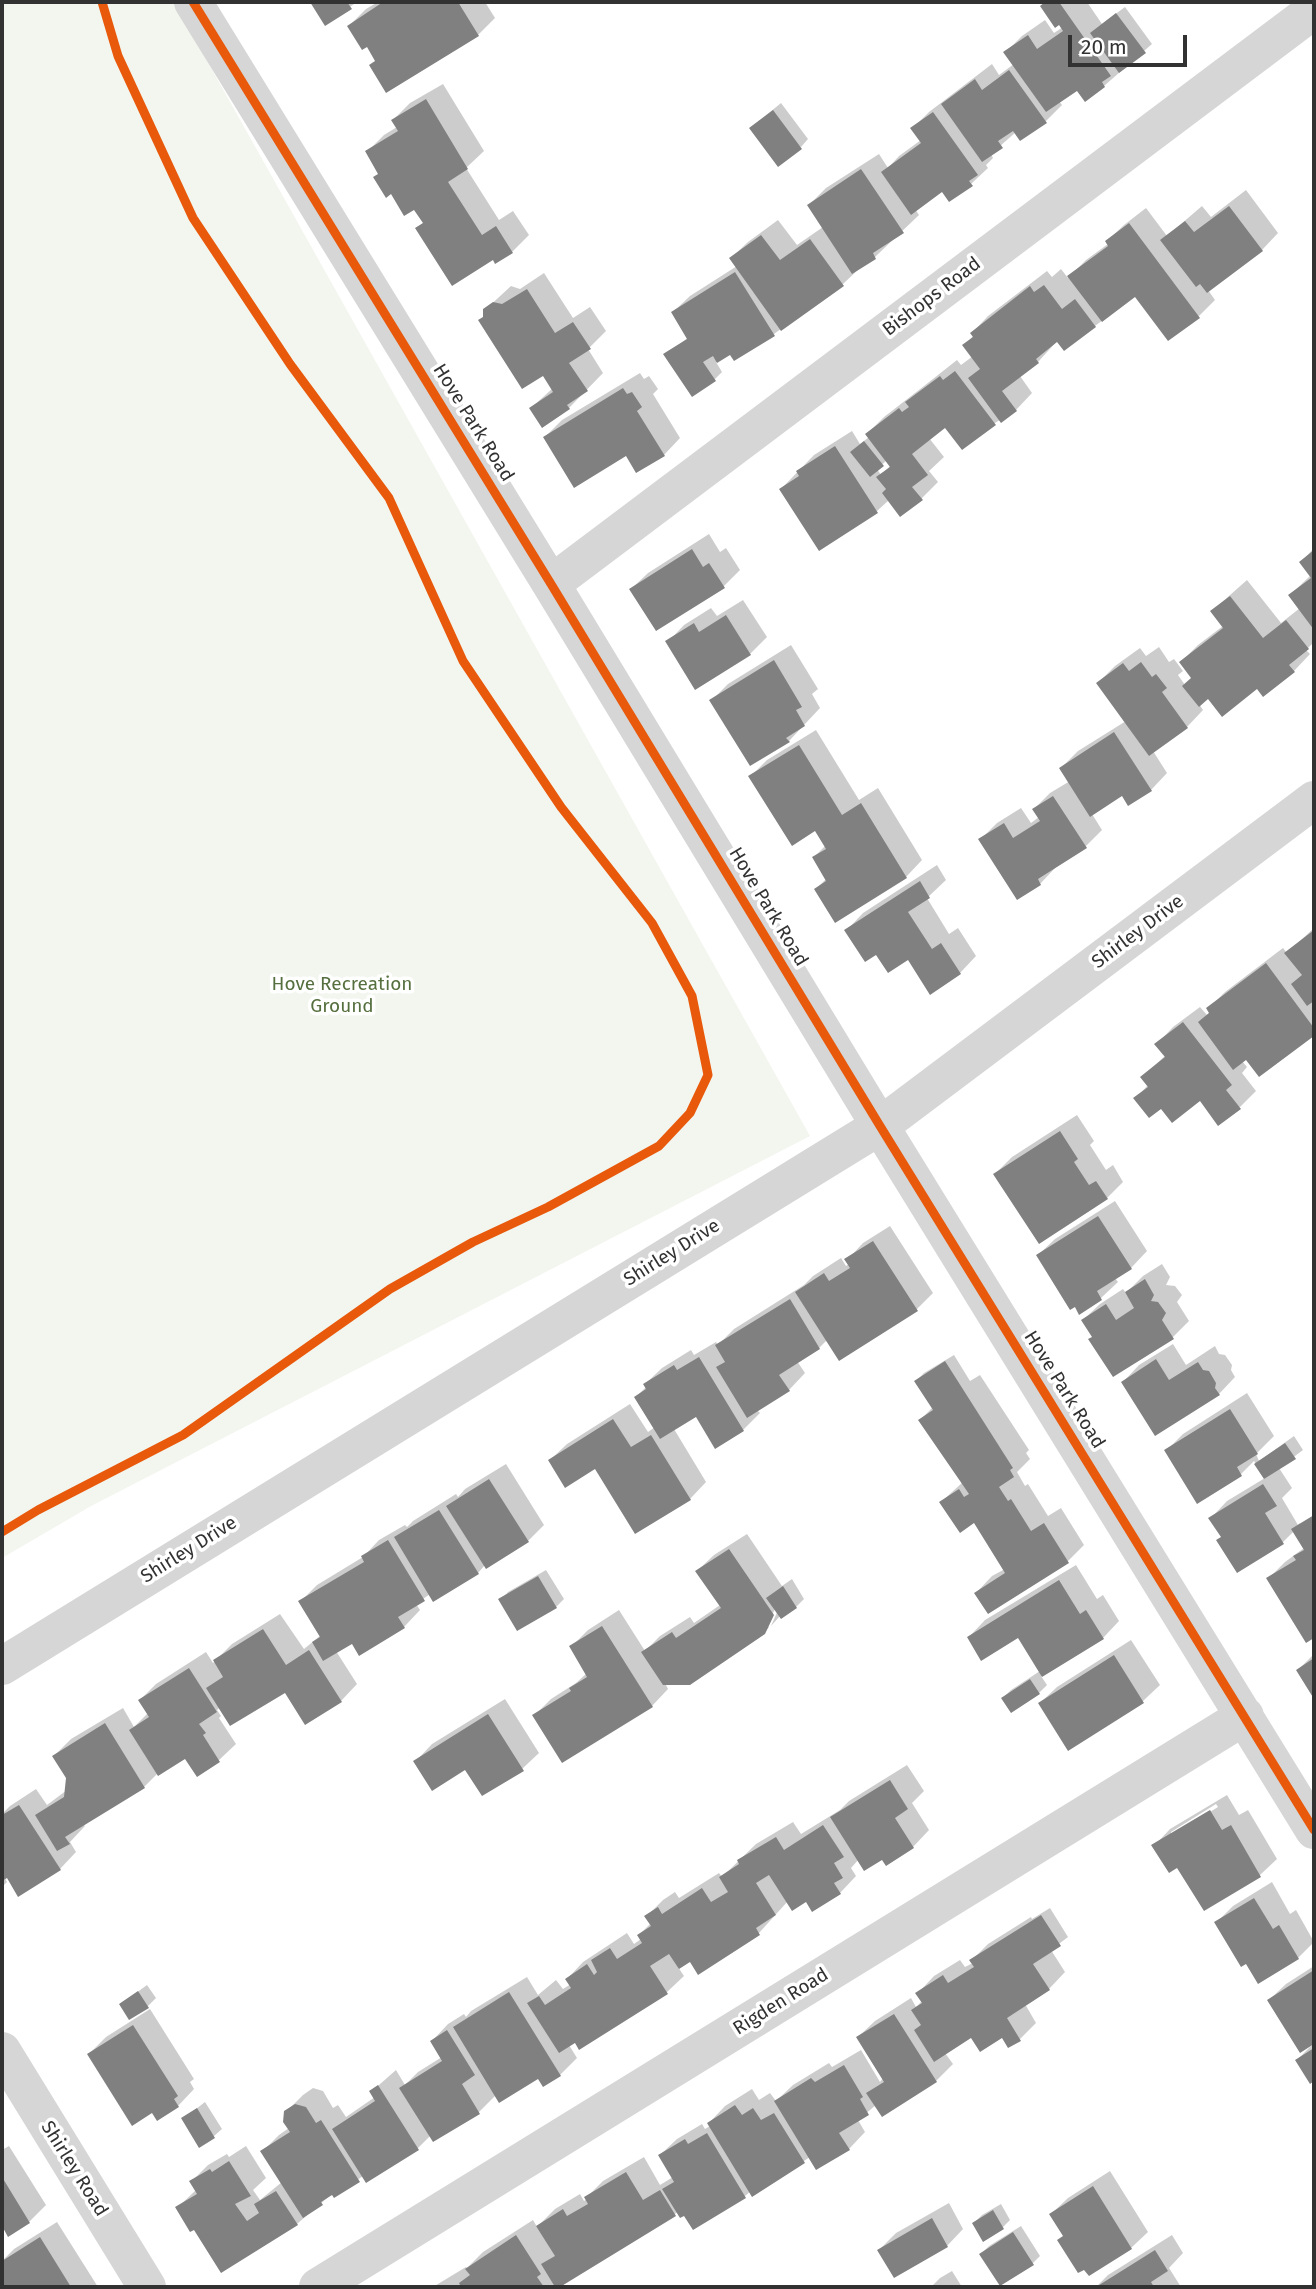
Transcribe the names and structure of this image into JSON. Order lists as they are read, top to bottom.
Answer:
{
  "streets": {
    "street": [
      "Bishops Road",
      "Hove Park Road",
      "Shirley Drive",
      "Rigden Road",
      "Shirley Road"
    ]
  },
  "crossings": [
    ["Bishops Road", "Hove Park Road"],
    ["Hove Park Road", "Shirley Drive"],
    ["Hove Park Road", "Rigden Road"]
  ],
  "parks": ["Hove Recreation Ground"],
  "scale_bar": "20 m"
}
